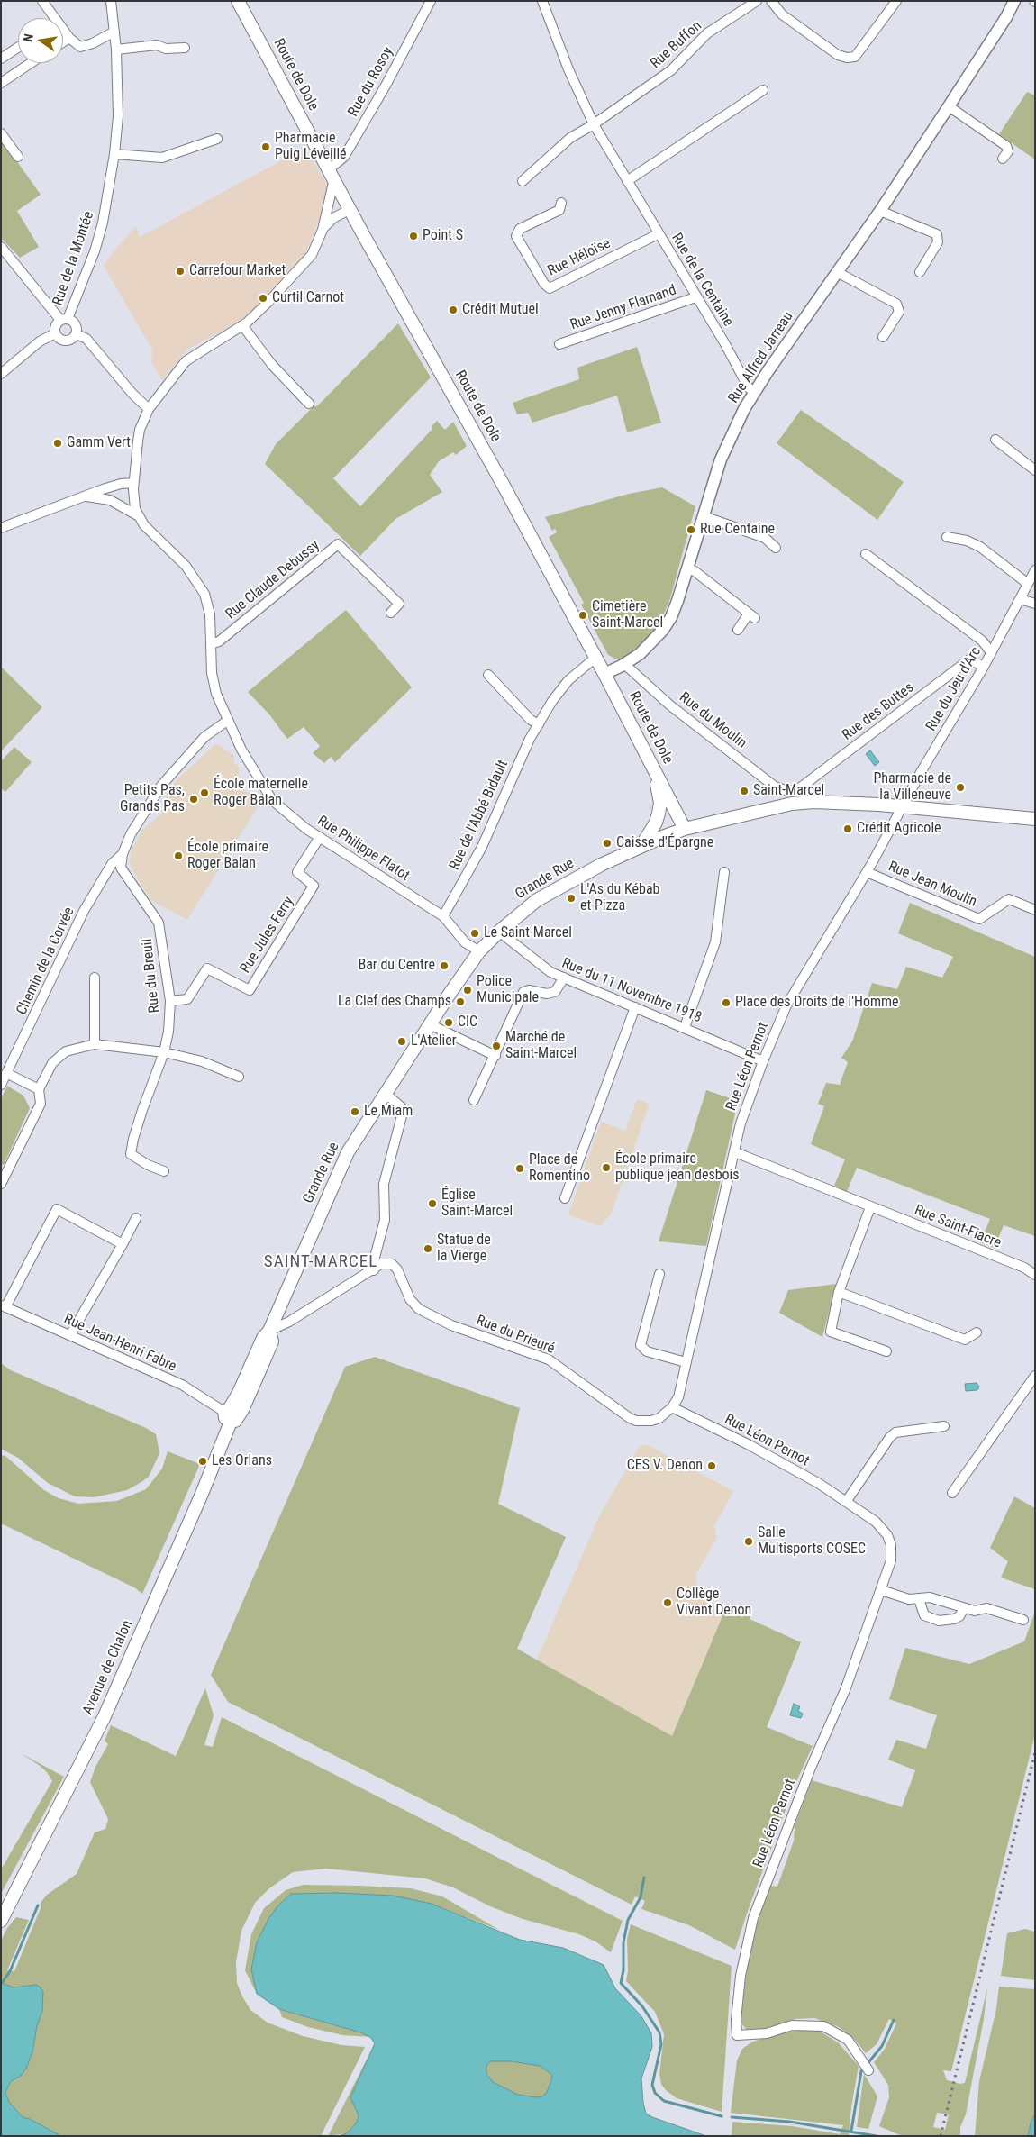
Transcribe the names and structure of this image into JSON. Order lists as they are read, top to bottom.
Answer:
{
  "streets": {
    "main road": ["Route de Dole", "Grande Rue", "Avenue de Chalon"],
    "street": [
      "Rue Buffon",
      "Rue du Rosoy",
      "Rue Héloïse",
      "Rue de la Montée",
      "Rue de la Centaine",
      "Rue Jenny Flamand",
      "Rue Alfred Jarreau",
      "Rue Claude Debussy",
      "Rue du Jeu d'Arc",
      "Rue des Buttes",
      "Rue du Moulin",
      "Rue de l'Abbé Bidault",
      "Rue Philippe Flatot",
      "Rue Jean Moulin",
      "Rue Jules Ferry",
      "Chemin de la Corvée",
      "Rue du Breuil",
      "Rue du 11 Novembre 1918",
      "Rue Léon Pernot",
      "Rue Saint-Fiacre",
      "Rue du Prieuré",
      "Rue Jean-Henri Fabre"
    ]
  },
  "crossings": [
    ["Rue Buffon", "Rue de la Centaine"],
    ["Route de Dole", "Rue du Rosoy"],
    ["Route de Dole", "Rue Alfred Jarreau"],
    ["Route de Dole", "Rue de l'Abbé Bidault"],
    ["Route de Dole", "Grande Rue"],
    ["Rue Héloïse", "Rue de la Centaine"],
    ["Rue de la Centaine", "Rue Jenny Flamand"],
    ["Rue de la Centaine", "Rue Alfred Jarreau"],
    ["Rue Alfred Jarreau", "Rue du Moulin"],
    ["Rue Claude Debussy", "Rue Philippe Flatot"],
    ["Rue du Jeu d'Arc", "Rue des Buttes"],
    ["Rue du Jeu d'Arc", "Grande Rue"],
    ["Rue du Jeu d'Arc", "Rue Léon Pernot"],
    ["Rue des Buttes", "Rue du Moulin"],
    ["Rue de l'Abbé Bidault", "Rue Philippe Flatot"],
    ["Rue Philippe Flatot", "Grande Rue"],
    ["Rue Philippe Flatot", "Rue Jules Ferry"],
    ["Grande Rue", "Rue du 11 Novembre 1918"],
    ["Grande Rue", "Rue Léon Pernot"],
    ["Grande Rue", "Rue Jean-Henri Fabre"],
    ["Grande Rue", "Avenue de Chalon"],
    ["Rue Jean Moulin", "Rue Léon Pernot"],
    ["Rue Jules Ferry", "Rue du Breuil"],
    ["Chemin de la Corvée", "Rue du Breuil"],
    ["Rue du 11 Novembre 1918", "Rue Léon Pernot"],
    ["Rue Léon Pernot", "Rue Saint-Fiacre"],
    ["Rue Léon Pernot", "Rue du Prieuré"],
    ["Rue Jean-Henri Fabre", "Avenue de Chalon"]
  ],
  "districts": ["SAINT-MARCEL"],
  "places": [
    "Pharmacie Puig Léveillé",
    "Point S",
    "Carrefour Market",
    "Curtil Carnot",
    "Crédit Mutuel",
    "Gamm Vert",
    "Rue Centaine",
    "Cimetière Saint-Marcel",
    "Pharmacie de la Villeneuve",
    "Saint-Marcel",
    "École maternelle Roger Balan",
    "Petits Pas, Grands Pas",
    "Crédit Agricole",
    "Caisse d'Épargne",
    "École primaire Roger Balan",
    "L'As du Kébab et Pizza",
    "Le Saint-Marcel",
    "Bar du Centre",
    "Police Municipale",
    "La Clef des Champs",
    "Place des Droits de l'Homme",
    "CIC",
    "L'Atelier",
    "Marché de Saint-Marcel",
    "Le Miam",
    "École primaire publique jean desbois",
    "Place de Romentino",
    "Église Saint-Marcel",
    "Statue de la Vierge",
    "Les Orlans",
    "CES V. Denon",
    "Salle Multisports COSEC",
    "Collège Vivant Denon"
  ],
  "north": "left"
}
